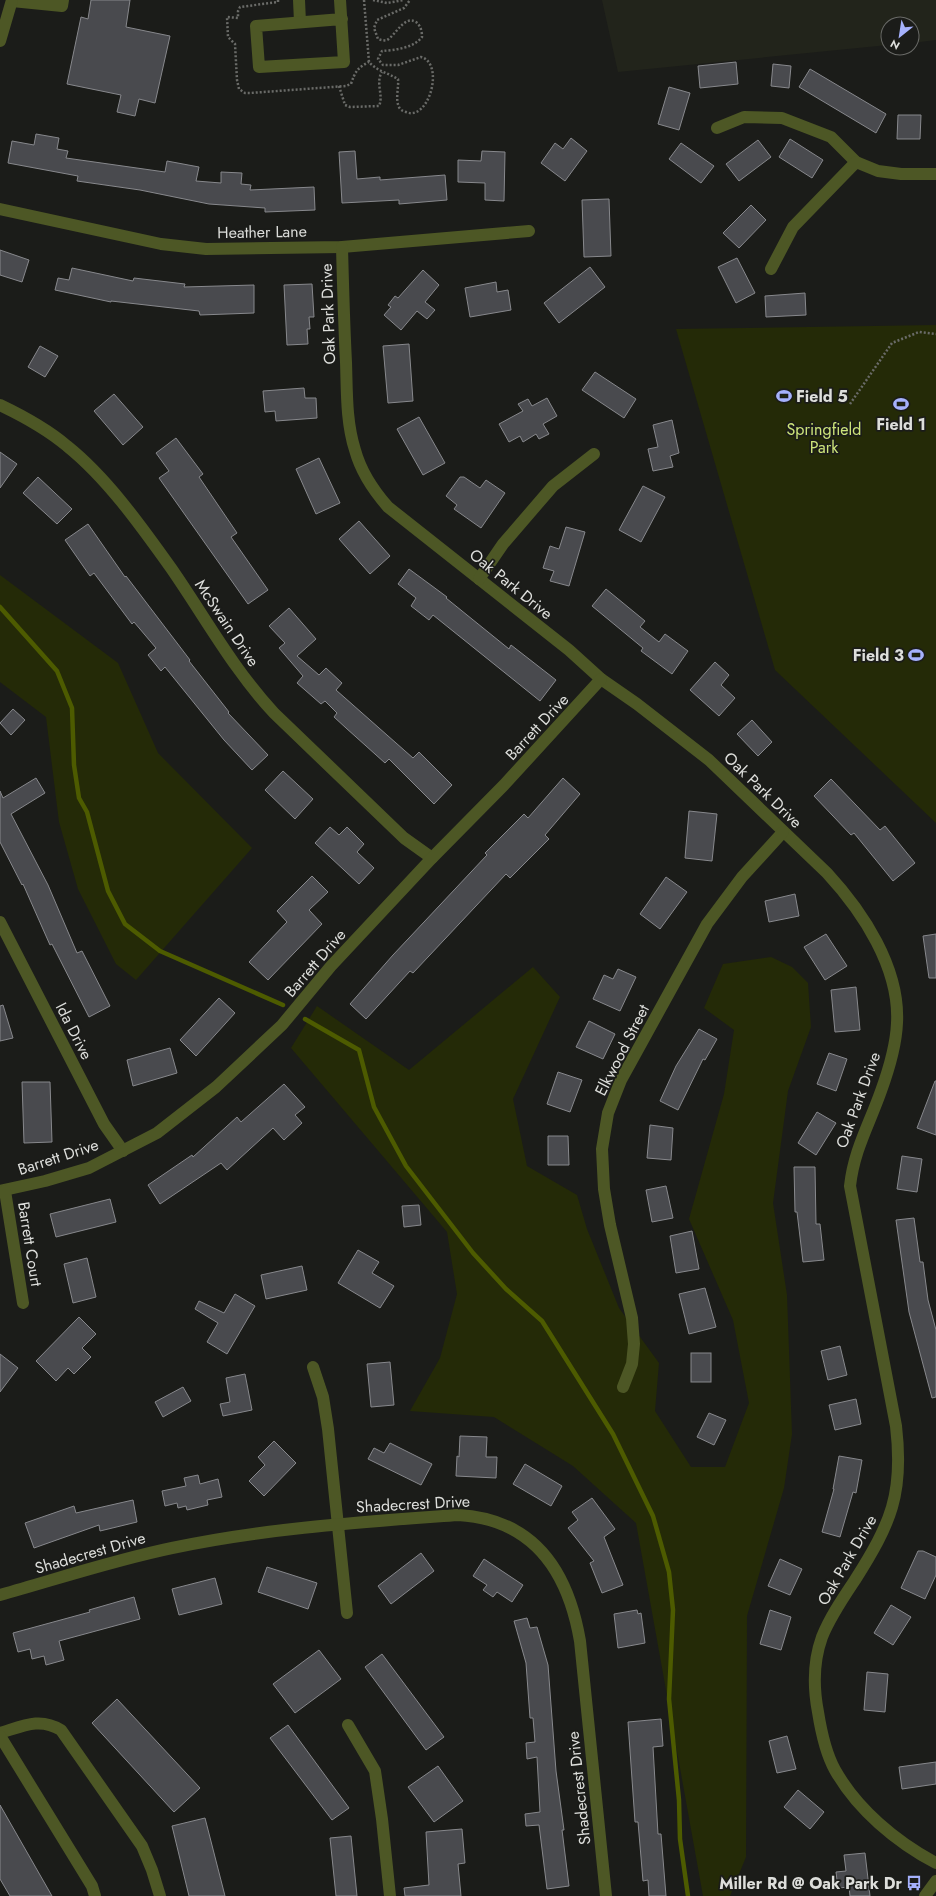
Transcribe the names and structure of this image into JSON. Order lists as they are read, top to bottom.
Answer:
{
  "streets": {
    "street": [
      "Heather Lane",
      "Oak Park Drive",
      "McSwain Drive",
      "Barrett Drive",
      "Ida Drive",
      "Elkwood Street",
      "Barrett Court",
      "Shadecrest Drive"
    ]
  },
  "crossings": [
    ["Heather Lane", "Oak Park Drive"],
    ["Oak Park Drive", "Barrett Drive"],
    ["Oak Park Drive", "Elkwood Street"],
    ["McSwain Drive", "Barrett Drive"],
    ["Barrett Drive", "Ida Drive"],
    ["Barrett Drive", "Barrett Court"]
  ],
  "parks": ["Springfield Park"],
  "places": {
    "sports": ["Field 5", "Field 1", "Field 3"],
    "bus stop": ["Miller Rd @ Oak Park Dr"]
  },
  "north": "bottom left"
}
